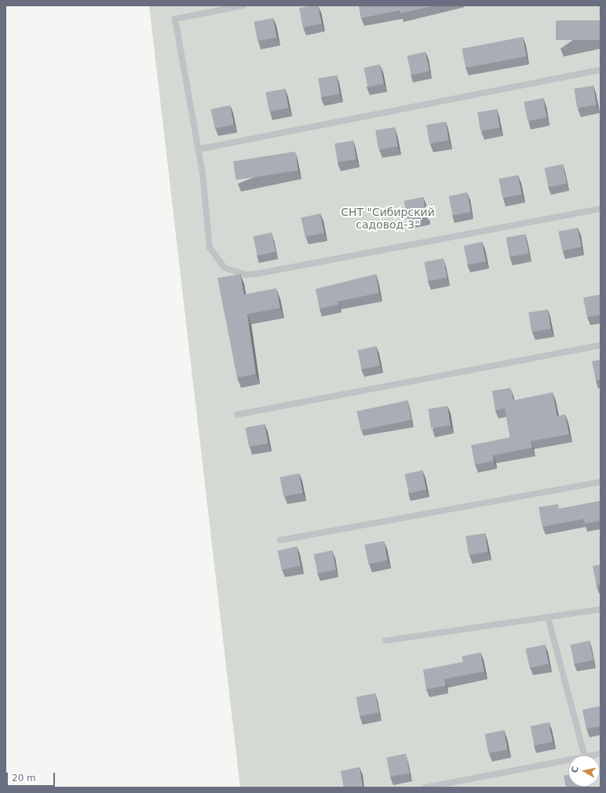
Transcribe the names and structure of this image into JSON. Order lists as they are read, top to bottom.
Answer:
{
  "parks": ["СНТ \"Сибирский садовод-3\""],
  "scale_bar": "20 m",
  "north": "left"
}
